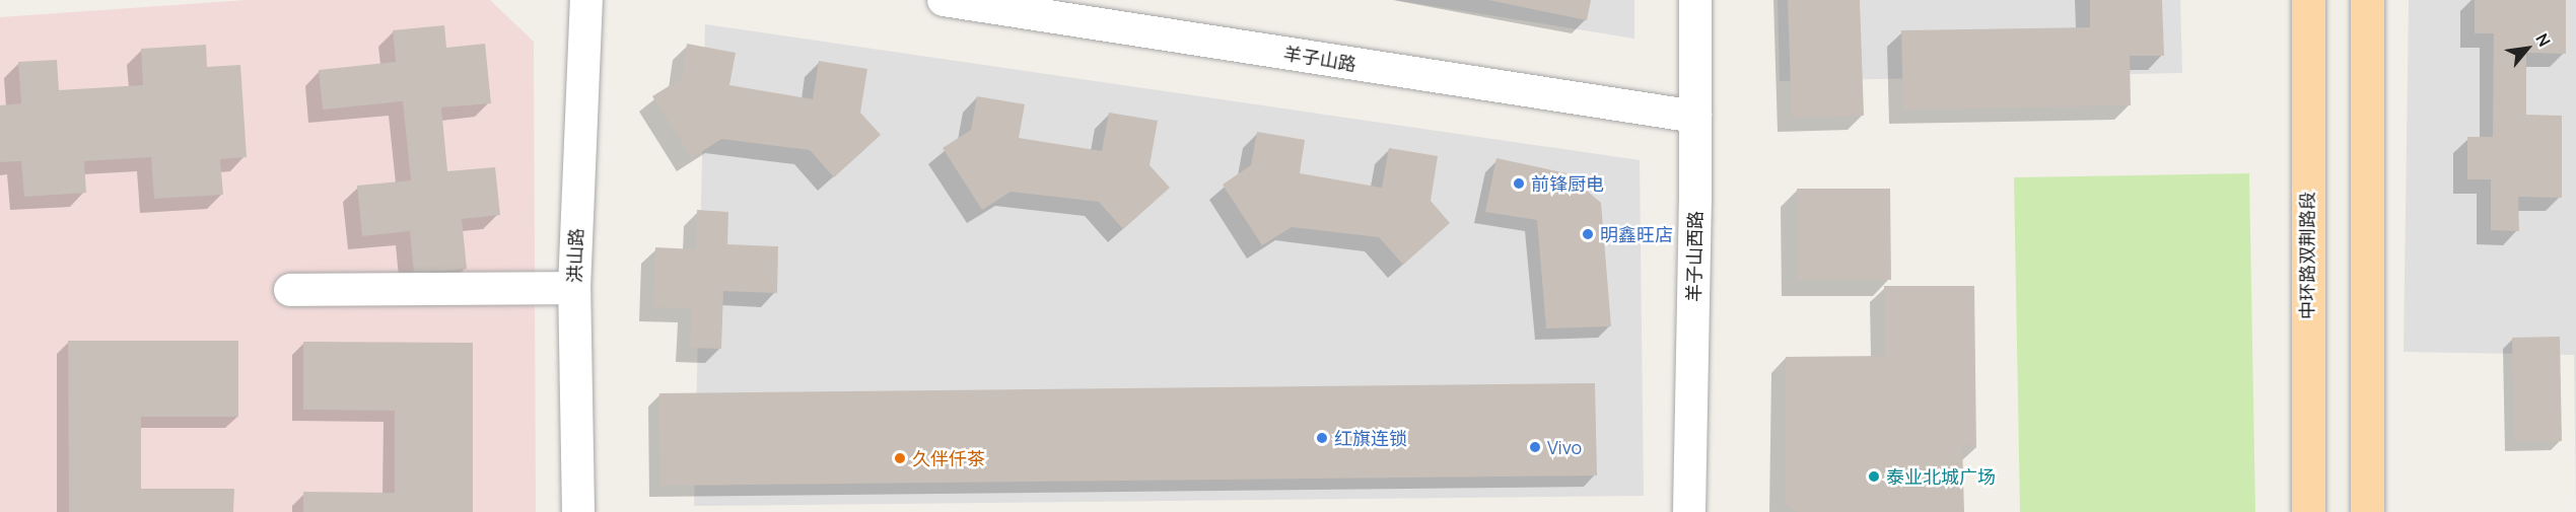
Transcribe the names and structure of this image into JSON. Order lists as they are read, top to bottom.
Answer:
{
  "streets": {
    "main road": ["中环路双荆路段"],
    "street": ["羊子山路", "洪山路", "羊子山西路"]
  },
  "crossings": [
    ["羊子山路", "羊子山西路"]
  ],
  "places": [
    "前锋厨电",
    "明鑫旺店",
    "红旗连锁",
    "Vivo",
    "久伴仟茶",
    "泰业北城广场"
  ],
  "north": "top right"
}
